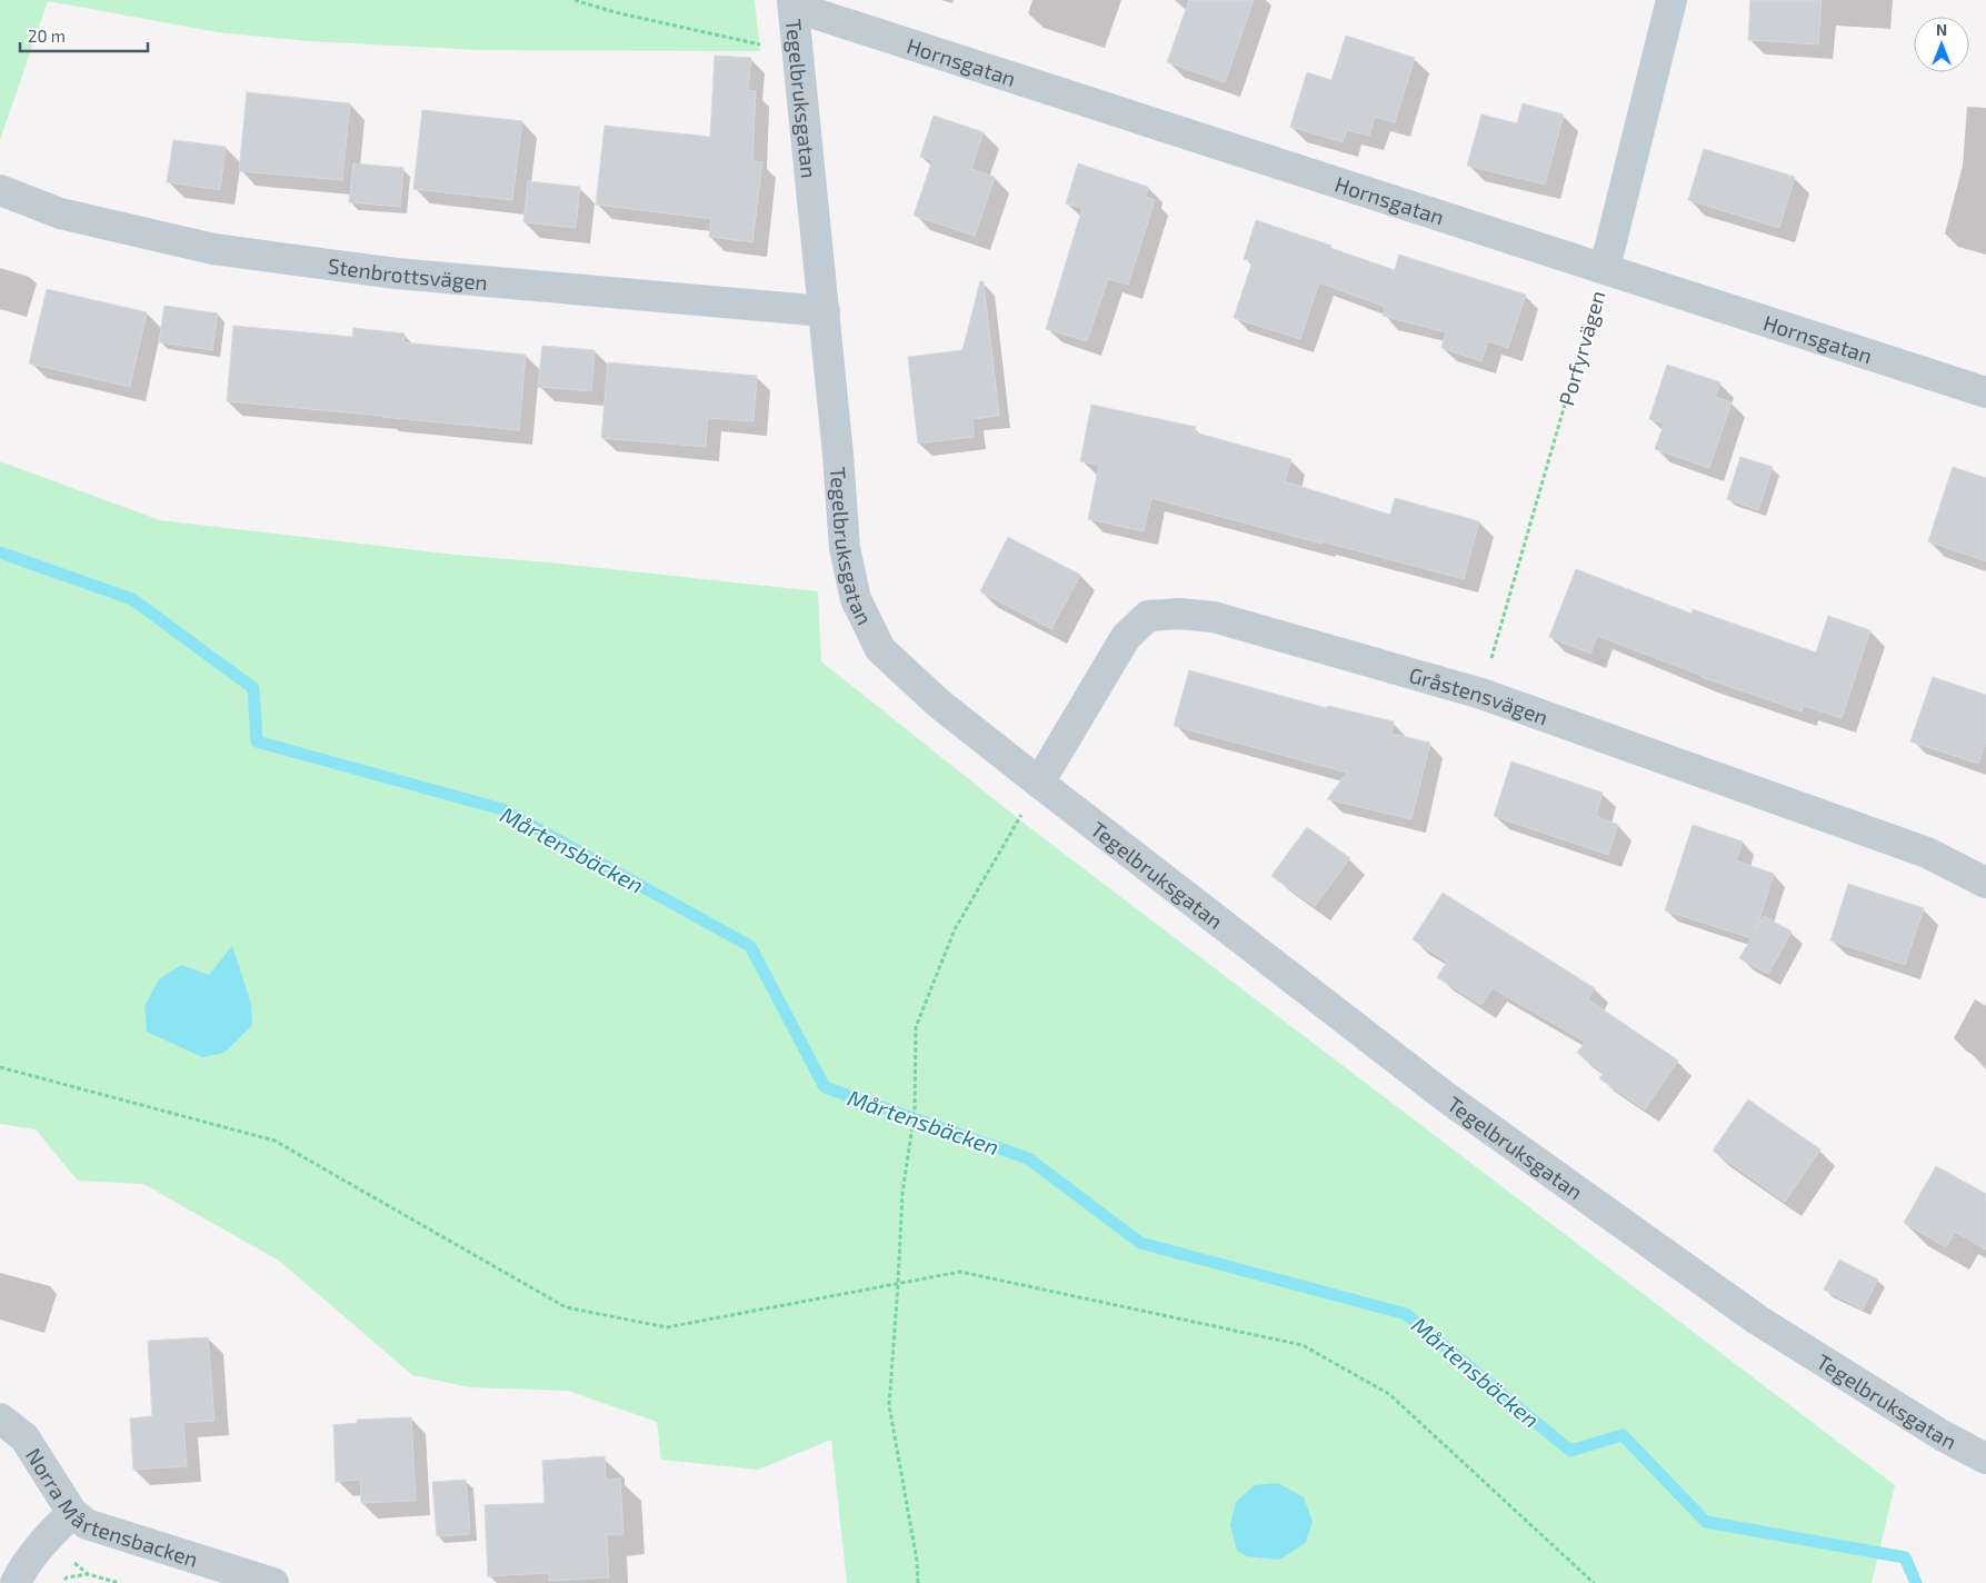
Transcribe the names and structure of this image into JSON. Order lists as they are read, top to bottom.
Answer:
{
  "streets": {
    "street": [
      "Hornsgatan",
      "Tegelbruksgatan",
      "Stenbrottsvägen",
      "Porfyrvägen",
      "Gråstensvägen",
      "Norra Mårtensbacken"
    ]
  },
  "crossings": [
    ["Hornsgatan", "Tegelbruksgatan"],
    ["Hornsgatan", "Porfyrvägen"],
    ["Tegelbruksgatan", "Stenbrottsvägen"],
    ["Tegelbruksgatan", "Gråstensvägen"],
    ["Porfyrvägen", "Gråstensvägen"]
  ],
  "water": ["Mårtensbäcken"],
  "scale_bar": "20 m",
  "north": "top"
}
